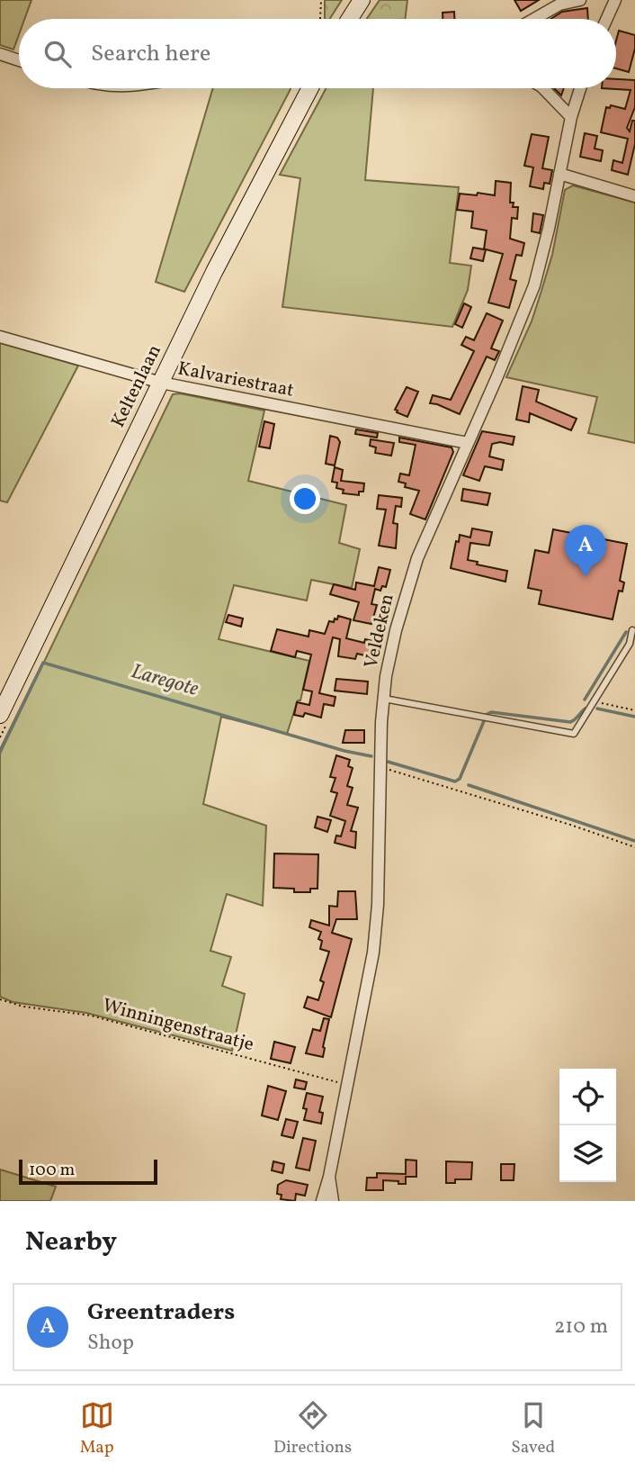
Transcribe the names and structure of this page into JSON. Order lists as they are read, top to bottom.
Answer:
{
  "streets": {
    "main road": ["Keltenlaan"],
    "street": ["Kalvariestraat", "Veldeken"],
    "path": ["Winningenstraatje"]
  },
  "crossings": [
    ["Kalvariestraat", "Keltenlaan"],
    ["Kalvariestraat", "Veldeken"],
    ["Veldeken", "Winningenstraatje"]
  ],
  "water": ["Laregote"],
  "scale_bar": "100 m",
  "page": {
    "search": "Search here",
    "pins": "A",
    "scale": "100 m",
    "heading": "Nearby",
    "list": [
      {
        "mark": "A",
        "name": "Greentraders",
        "note": "Shop",
        "value": "210 m"
      }
    ],
    "nav": ["Map", "Directions", "Saved"]
  }
}
